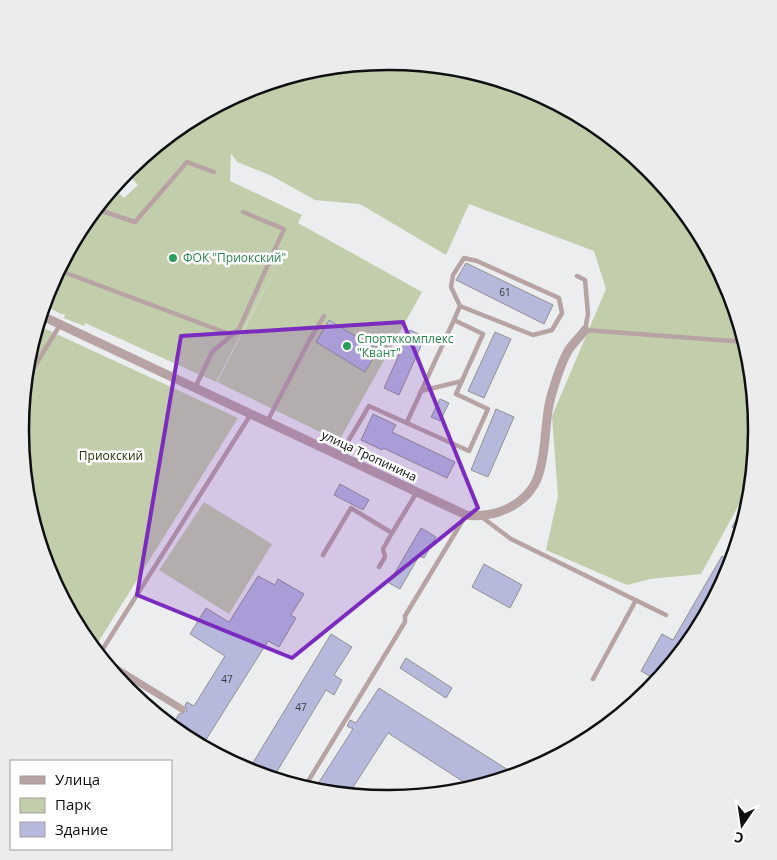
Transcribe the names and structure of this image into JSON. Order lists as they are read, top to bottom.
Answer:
{
  "streets": {
    "street": ["улица Тропинина"]
  },
  "parks": ["Приокский"],
  "places": ["ФОК \"Приокский\"", "Спортккомплекс \"Квант\""],
  "house_numbers": ["61", "47", "47"],
  "legend": ["Улица", "Парк", "Здание"],
  "north": "bottom"
}
